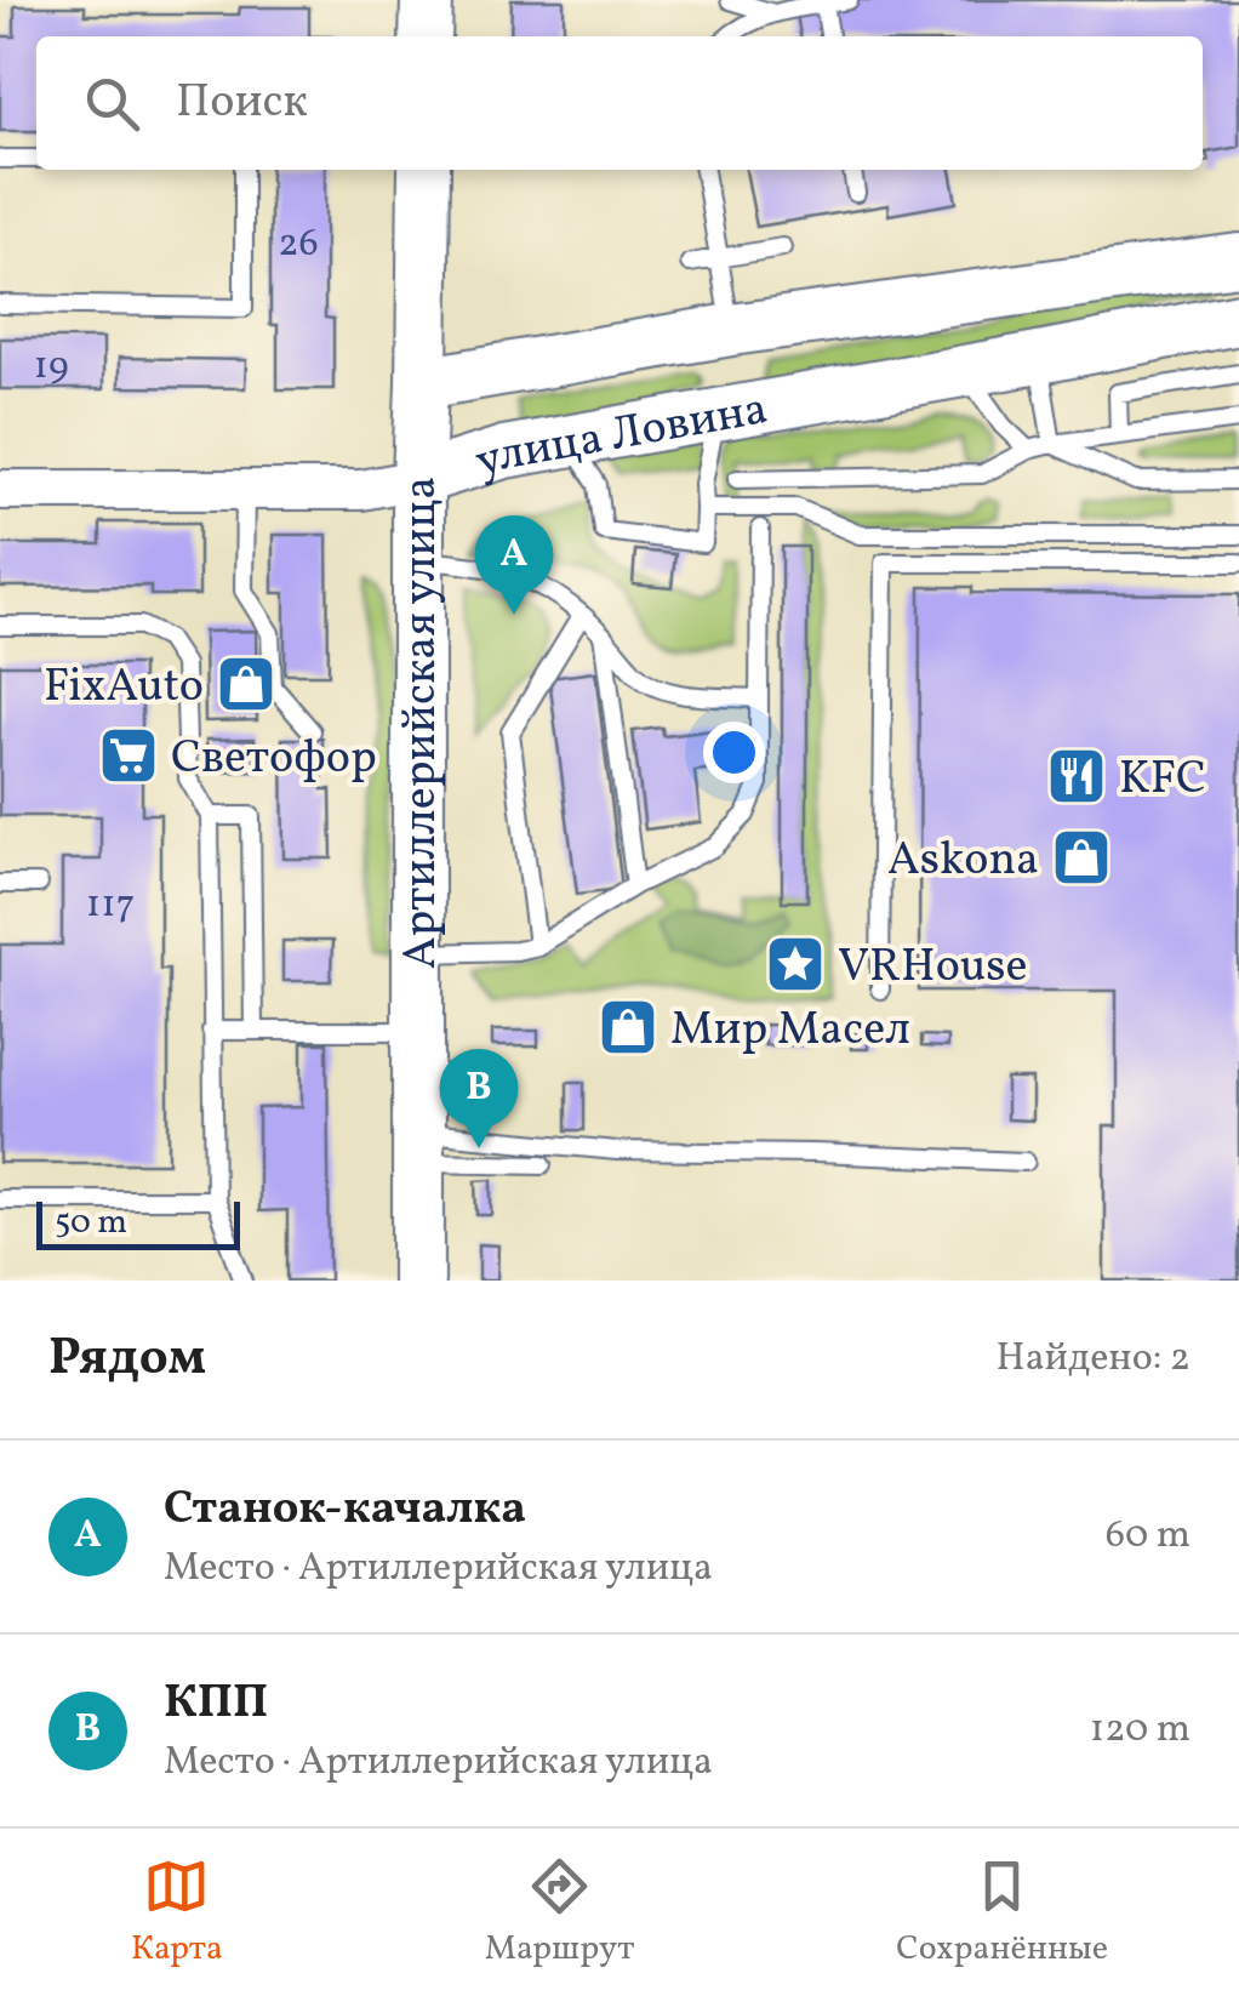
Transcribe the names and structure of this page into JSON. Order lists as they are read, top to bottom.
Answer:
{
  "streets": {
    "main road": ["улица Ловина", "Артиллерийская улица"]
  },
  "crossings": [
    ["улица Ловина", "Артиллерийская улица"]
  ],
  "places": {
    "shop": ["FixAuto", "Askona", "Мир Масел"],
    "supermarket": ["Светофор"],
    "restaurant": ["KFC"],
    "place": ["VRHouse"]
  },
  "house_numbers": ["26", "19", "117"],
  "scale_bar": "50 m",
  "page": {
    "search": "Поиск",
    "pins": ["A", "B"],
    "scale": "50 m",
    "heading": ["Рядом", "Найдено: 2"],
    "list": [
      {
        "mark": "A",
        "name": "Станок-качалка",
        "note": "Место · Артиллерийская улица",
        "value": "60 m"
      },
      {
        "mark": "B",
        "name": "КПП",
        "note": "Место · Артиллерийская улица",
        "value": "120 m"
      }
    ],
    "nav": ["Карта", "Маршрут", "Сохранённые"]
  }
}
